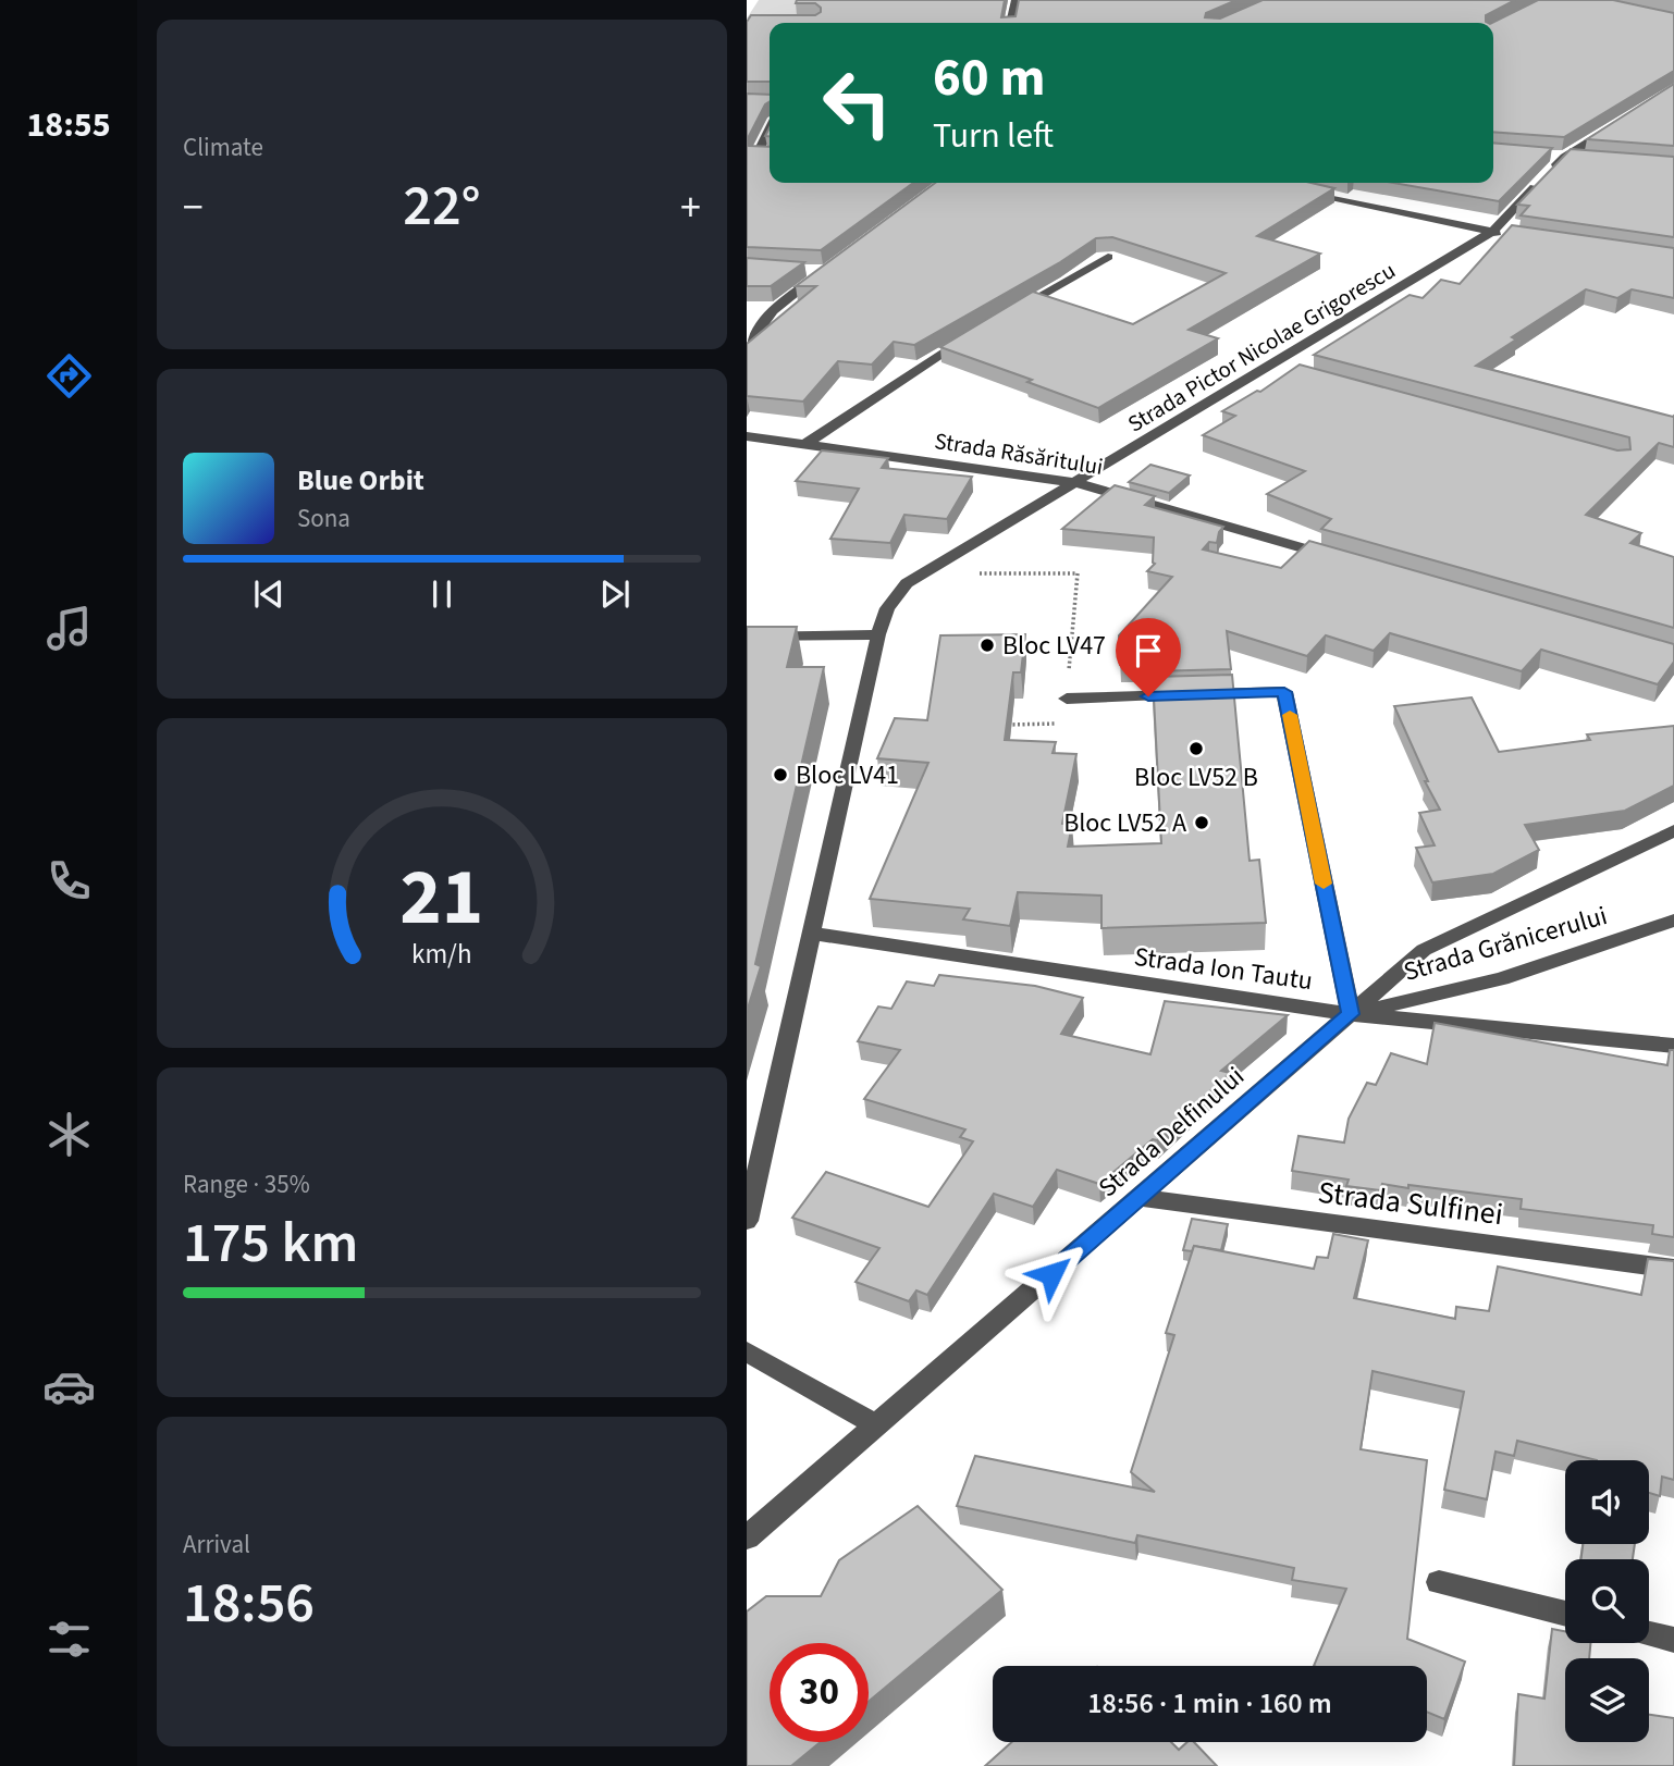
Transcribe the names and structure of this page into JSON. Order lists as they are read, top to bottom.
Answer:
{
  "streets": {
    "street": [
      "Strada Pictor Nicolae Grigorescu",
      "Strada Răsăritului",
      "Strada Grănicerului",
      "Strada Ion Tautu",
      "Strada Delfinului",
      "Strada Sulfinei"
    ]
  },
  "crossings": [
    ["Strada Pictor Nicolae Grigorescu", "Strada Răsăritului"],
    ["Strada Pictor Nicolae Grigorescu", "Strada Ion Tautu"],
    ["Strada Grănicerului", "Strada Ion Tautu"],
    ["Strada Grănicerului", "Strada Delfinului"],
    ["Strada Ion Tautu", "Strada Delfinului"],
    ["Strada Delfinului", "Strada Sulfinei"]
  ],
  "places": [
    "Bloc LV47",
    "Bloc LV52 B",
    "Bloc LV41",
    "Bloc LV52 A"
  ],
  "page": {
    "tabs": "18:55",
    "tile": [
      "Climate",
      ["Range · 35%", "175 km"],
      ["Arrival", "18:56"]
    ],
    "turn": ["60 m", "Turn left"],
    "heat": ["−", "22°", "+"],
    "song": ["Blue Orbit", "Sona"],
    "limit": "30",
    "trip": "18:56 · 1 min · 160 m",
    "gauge": ["21", "km/h"]
  }
}
